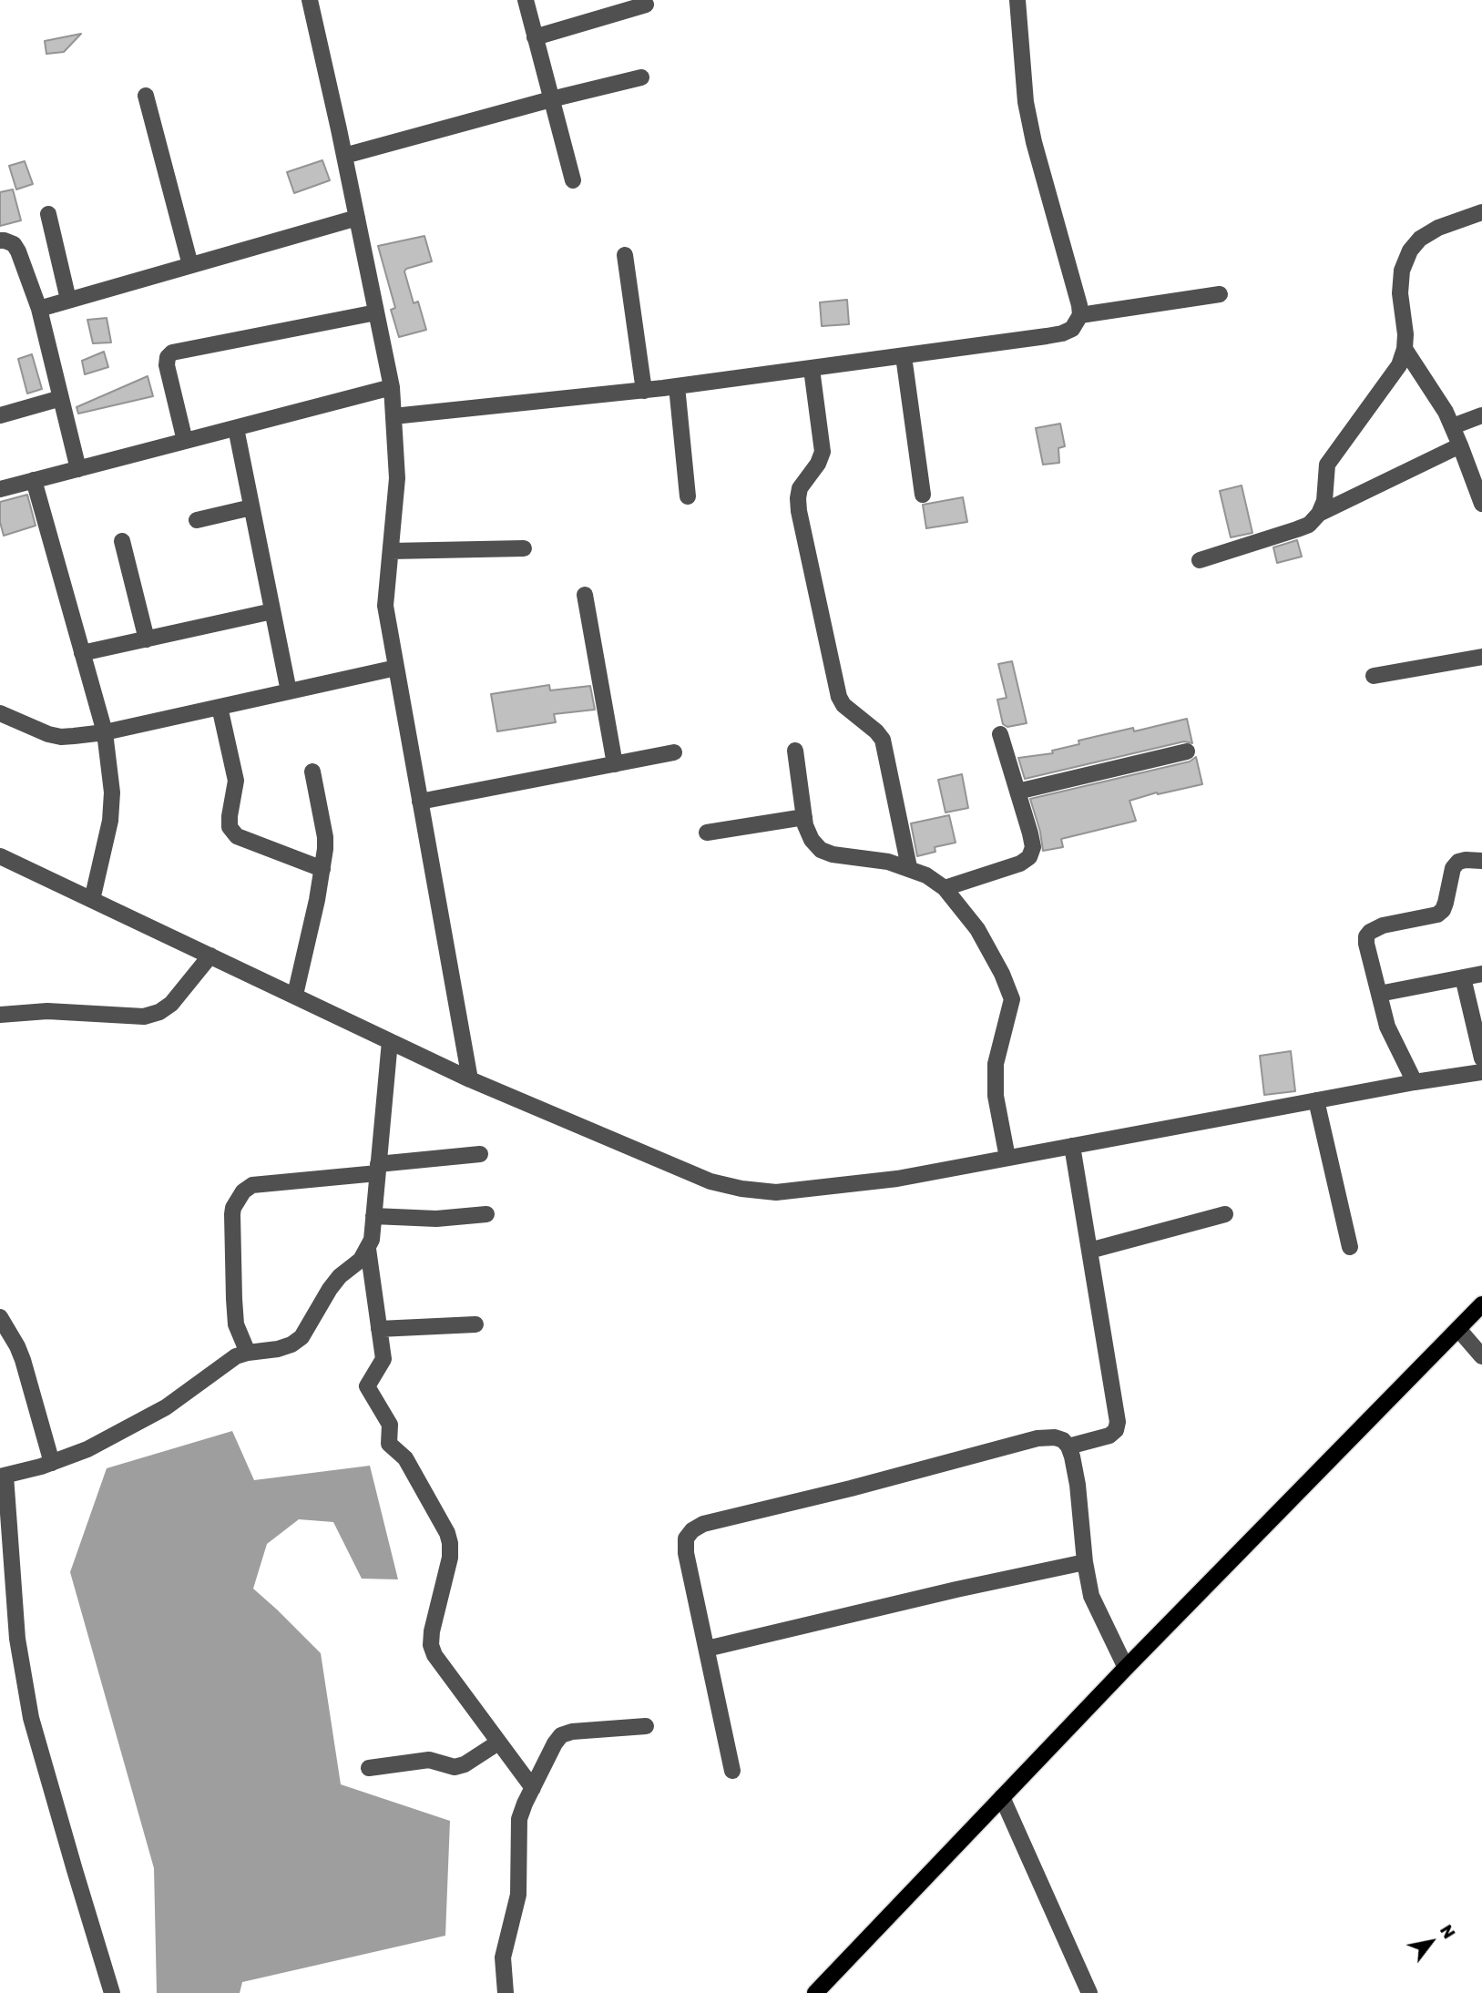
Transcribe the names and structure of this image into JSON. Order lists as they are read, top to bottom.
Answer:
{
  "north": "top right"
}
